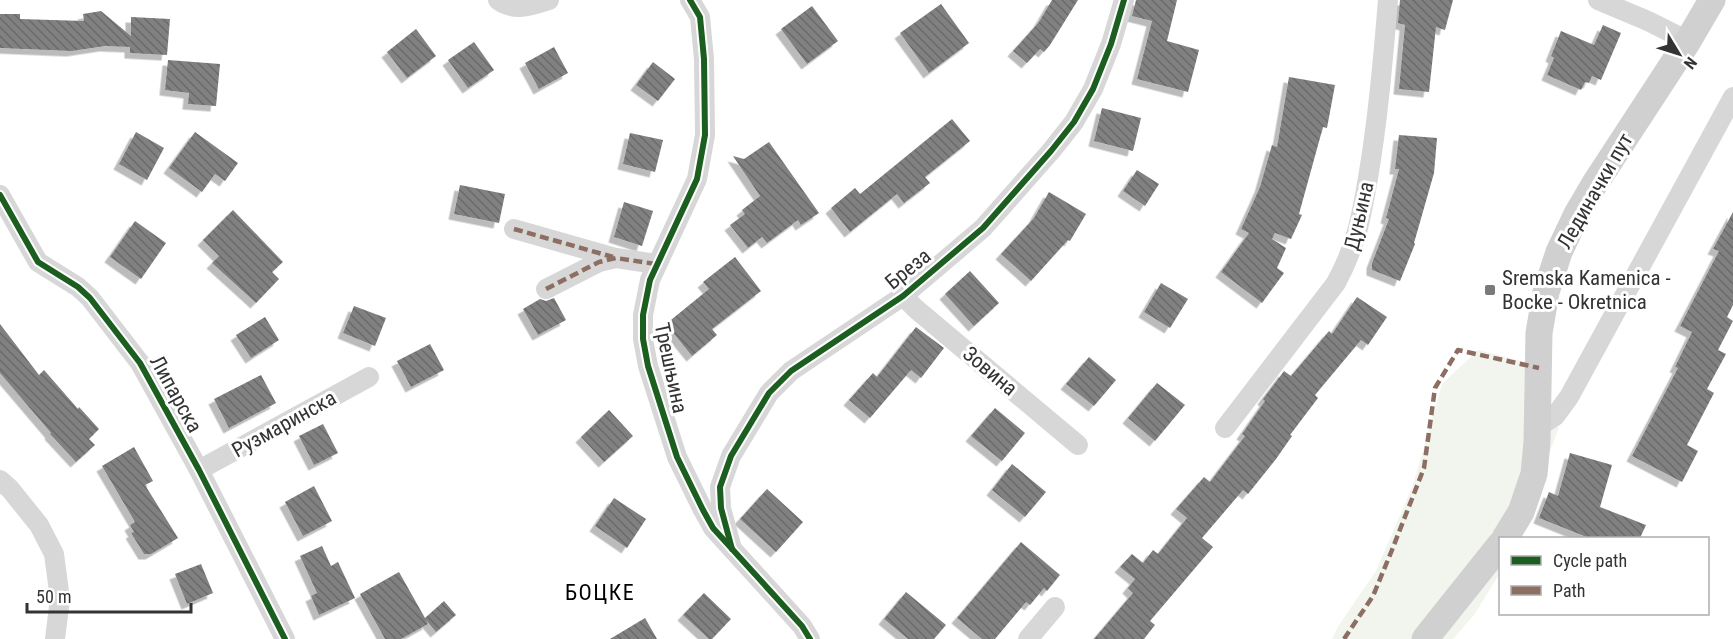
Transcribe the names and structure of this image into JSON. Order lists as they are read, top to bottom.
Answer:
{
  "streets": {
    "main road": ["Лединачки пут"],
    "street": [
      "Дуњина",
      "Бреза",
      "Трешњина",
      "Зовина",
      "Липарска",
      "Рузмаринска"
    ]
  },
  "crossings": [
    ["Бреза", "Трешњина"],
    ["Бреза", "Зовина"],
    ["Липарска", "Рузмаринска"]
  ],
  "districts": ["БОЦКЕ"],
  "places": {
    "transit": ["Sremska Kamenica - Bocke - Okretnica"]
  },
  "legend": ["Cycle path", "Path"],
  "scale_bar": "50 m",
  "north": "bottom right"
}
